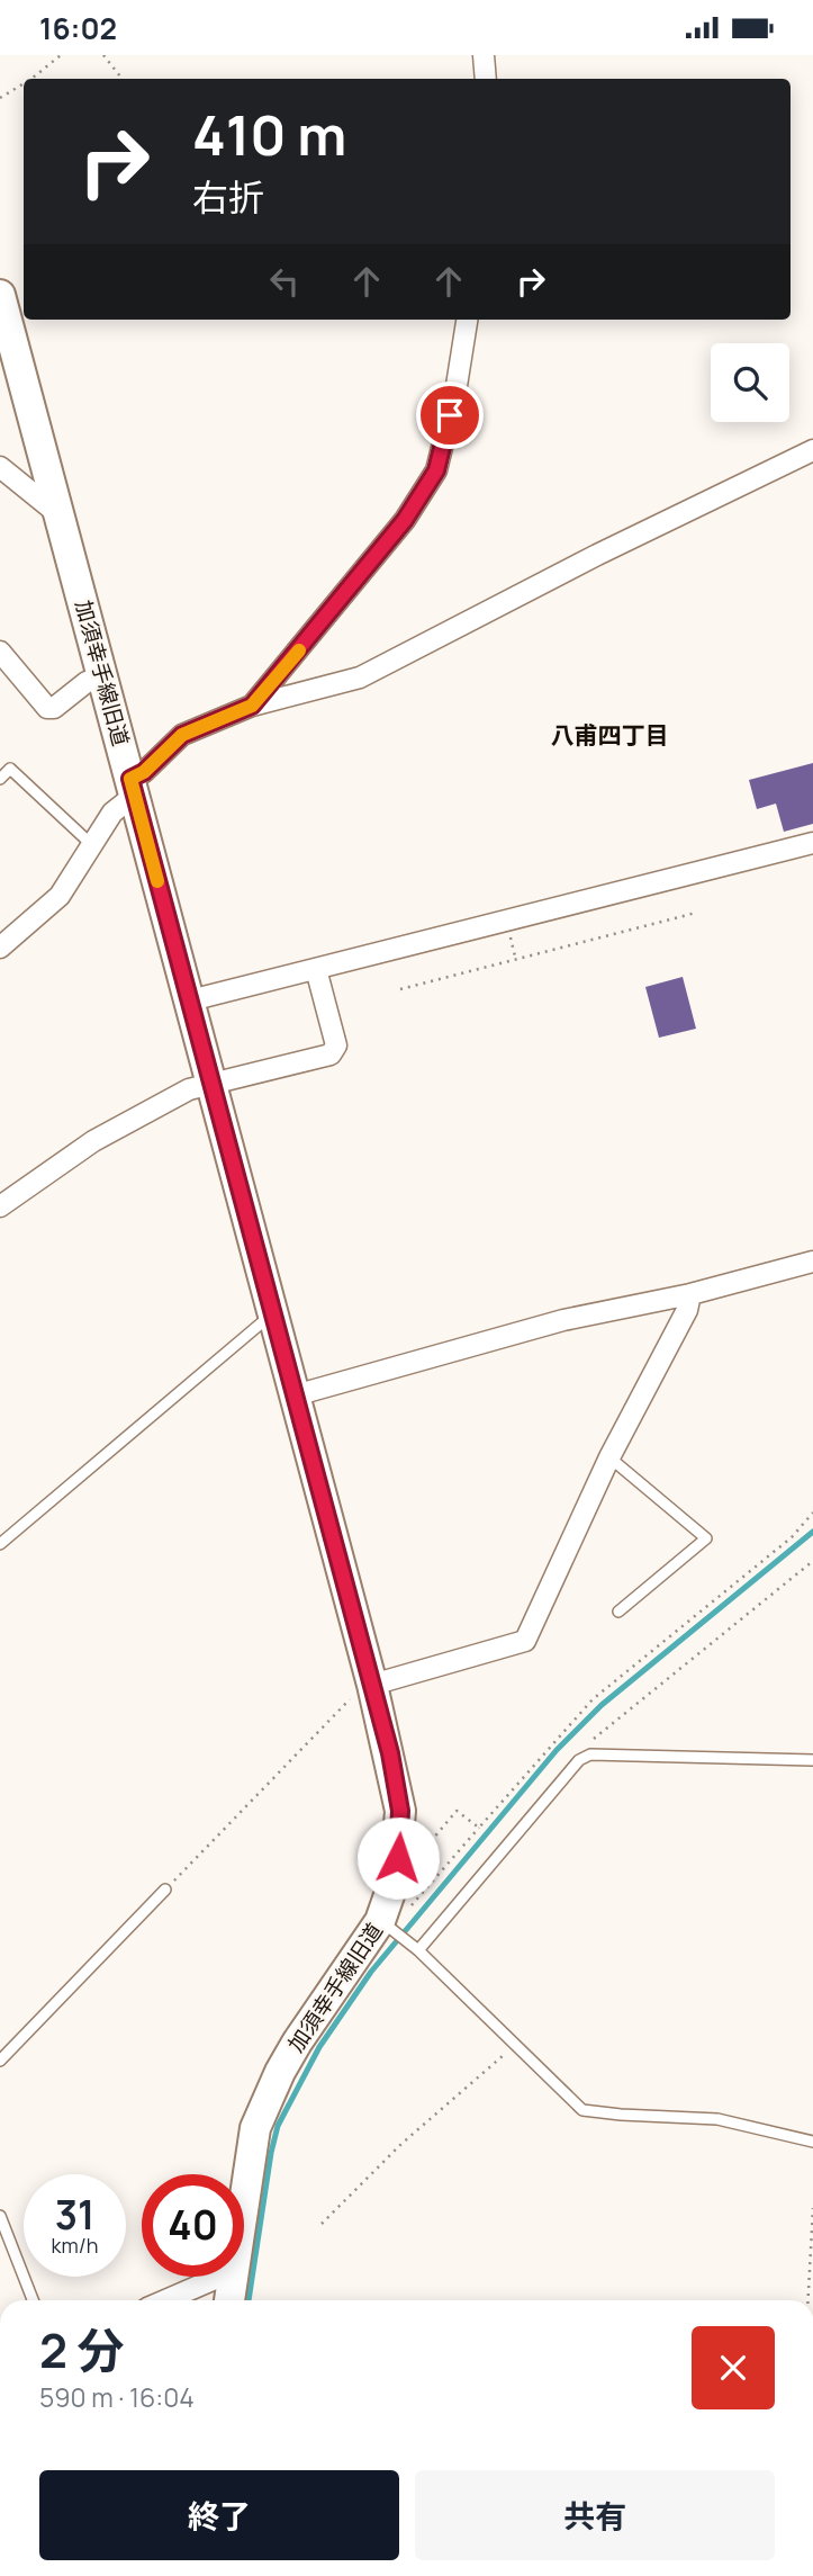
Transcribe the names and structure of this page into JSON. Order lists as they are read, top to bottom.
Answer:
{
  "streets": {
    "street": ["加須幸手線旧道"]
  },
  "districts": ["八甫四丁目"],
  "page": {
    "status": "16:02",
    "turn": ["410 m", "右折"],
    "speed": "31 km/h",
    "limit": "40",
    "heading": ["2 分", "590 m · 16:04"],
    "buttons": ["終了", "共有"]
  }
}
